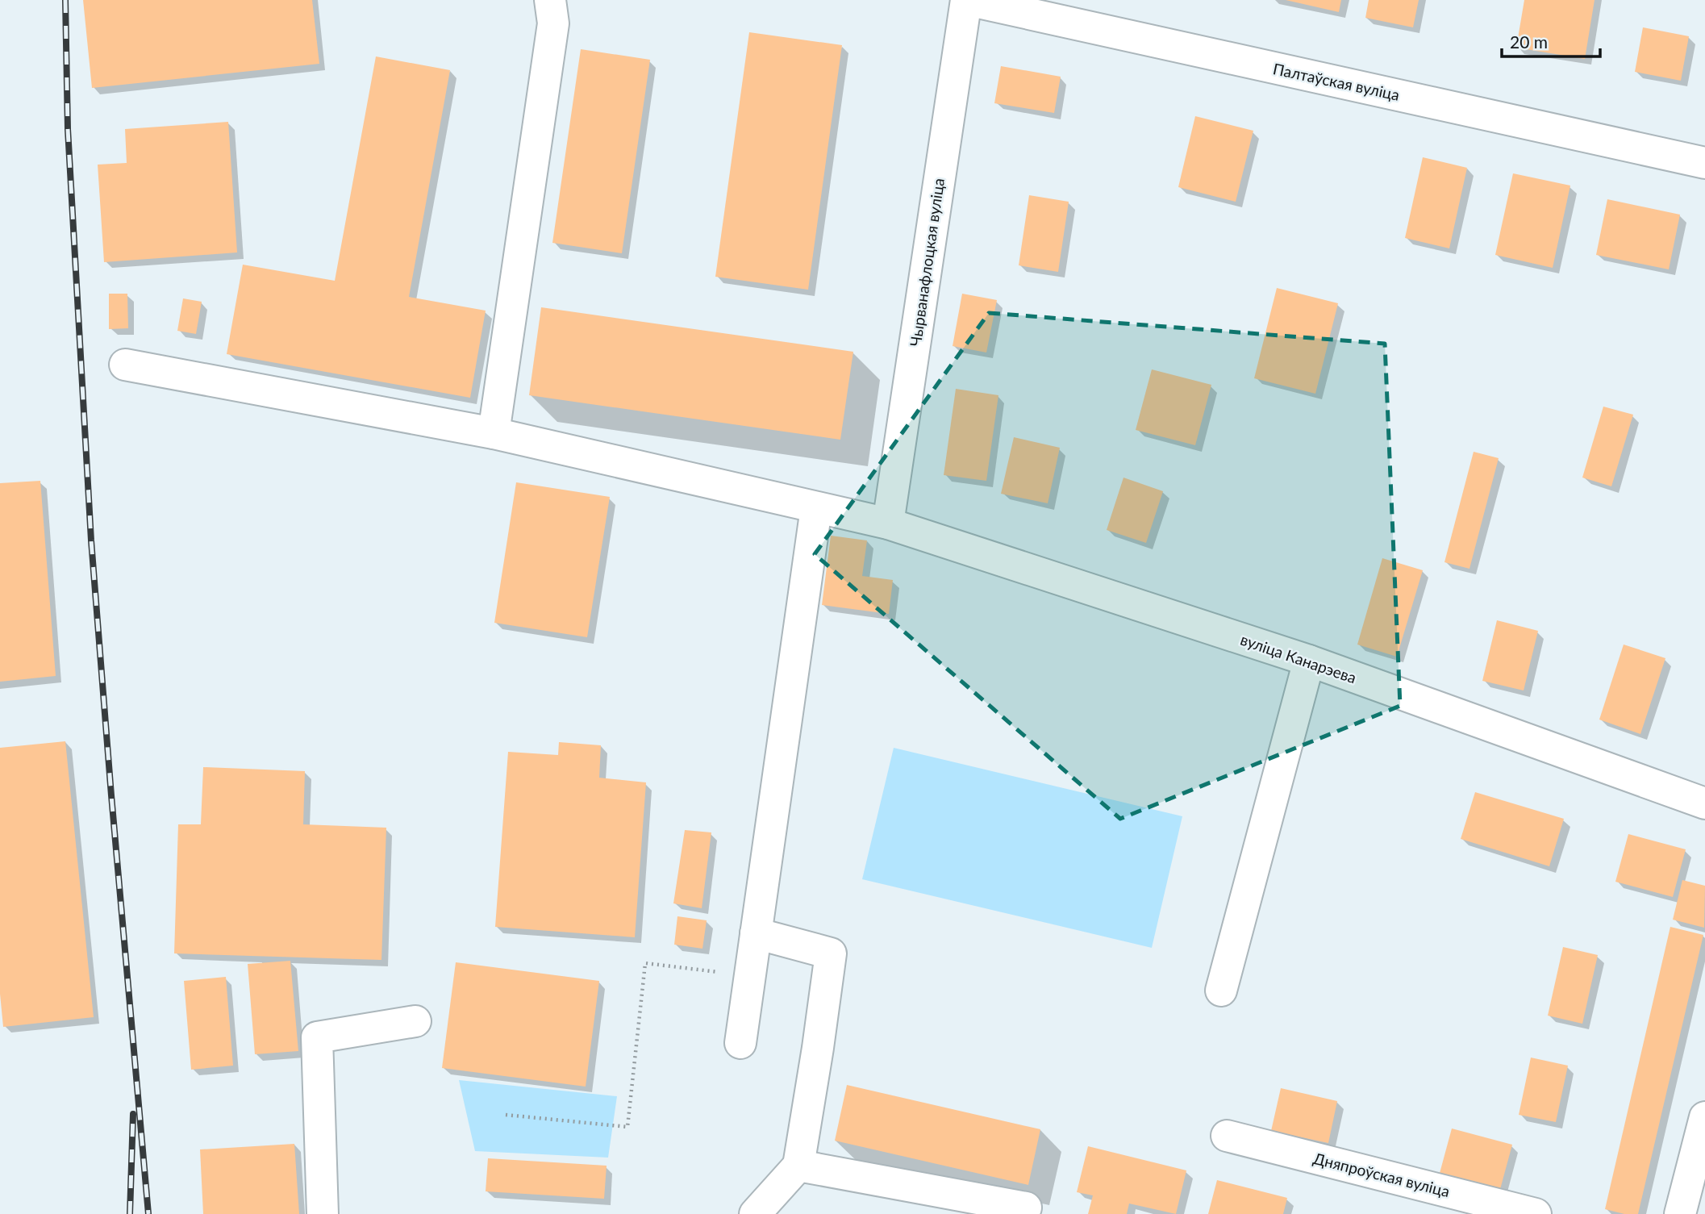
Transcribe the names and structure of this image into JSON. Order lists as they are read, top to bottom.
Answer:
{
  "streets": {
    "street": [
      "Палтаўская вуліца",
      "Чырванафлоцкая вуліца",
      "вуліца Канарэева",
      "Дняпроўская вуліца"
    ]
  },
  "crossings": [
    ["Палтаўская вуліца", "Чырванафлоцкая вуліца"],
    ["Чырванафлоцкая вуліца", "вуліца Канарэева"]
  ],
  "scale_bar": "20 m"
}
